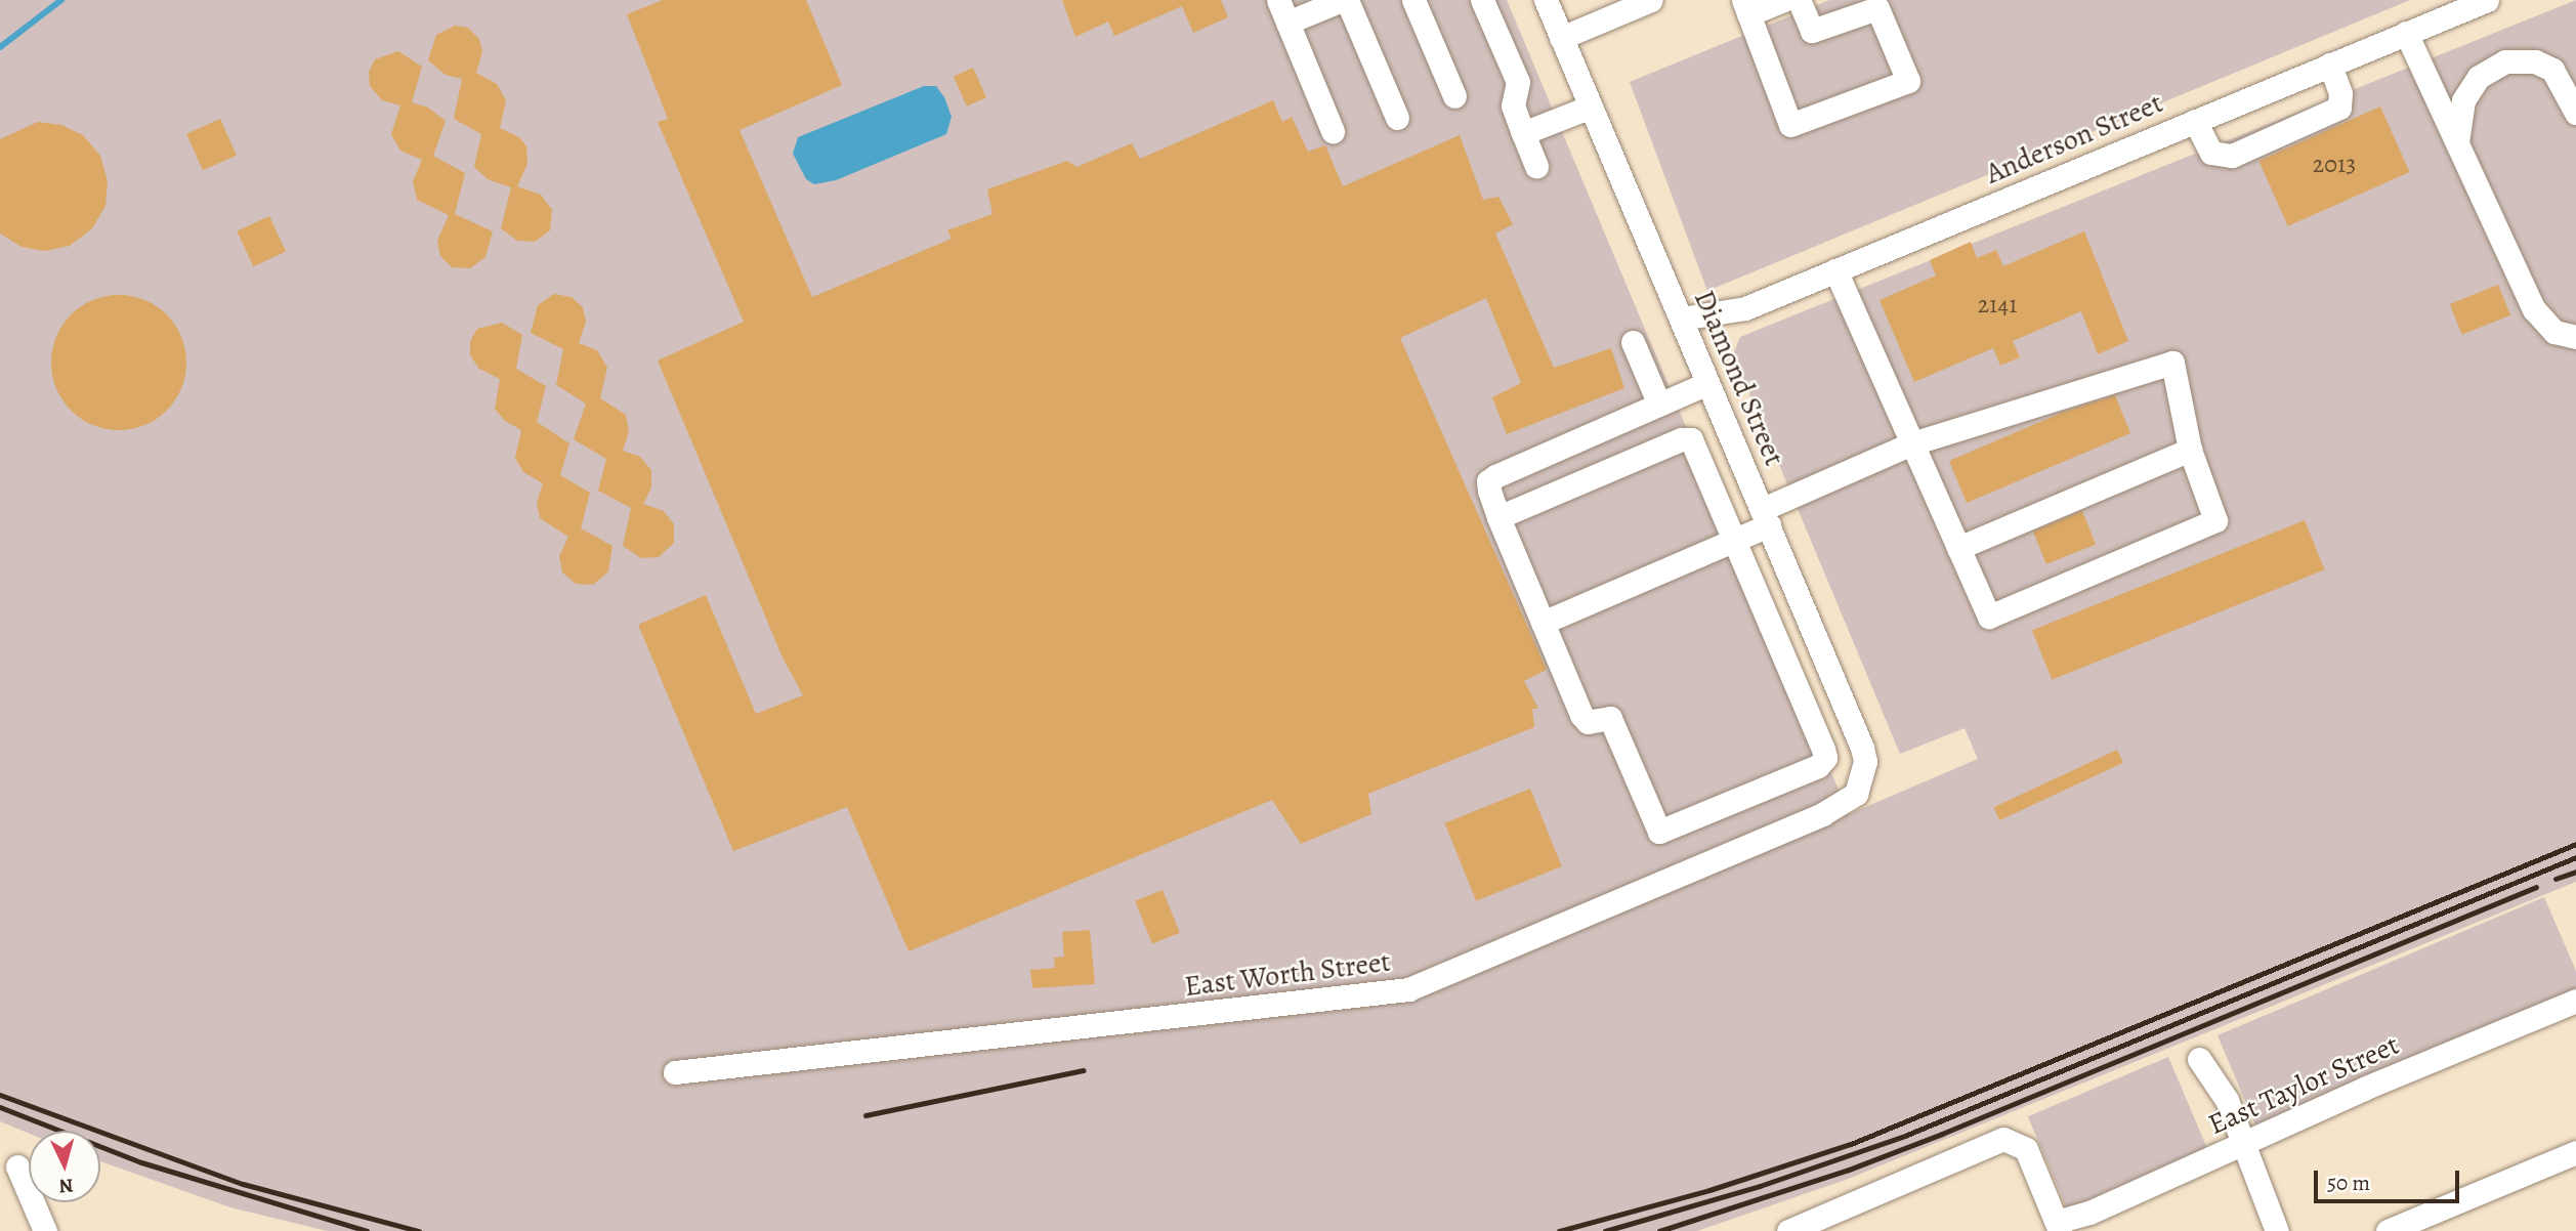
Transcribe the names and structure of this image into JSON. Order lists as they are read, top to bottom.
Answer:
{
  "streets": {
    "street": [
      "Anderson Street",
      "Diamond Street",
      "East Worth Street",
      "East Taylor Street"
    ]
  },
  "crossings": [
    ["Anderson Street", "Diamond Street"],
    ["Diamond Street", "East Worth Street"]
  ],
  "house_numbers": ["2013", "2141"],
  "scale_bar": "50 m",
  "north": "bottom"
}
